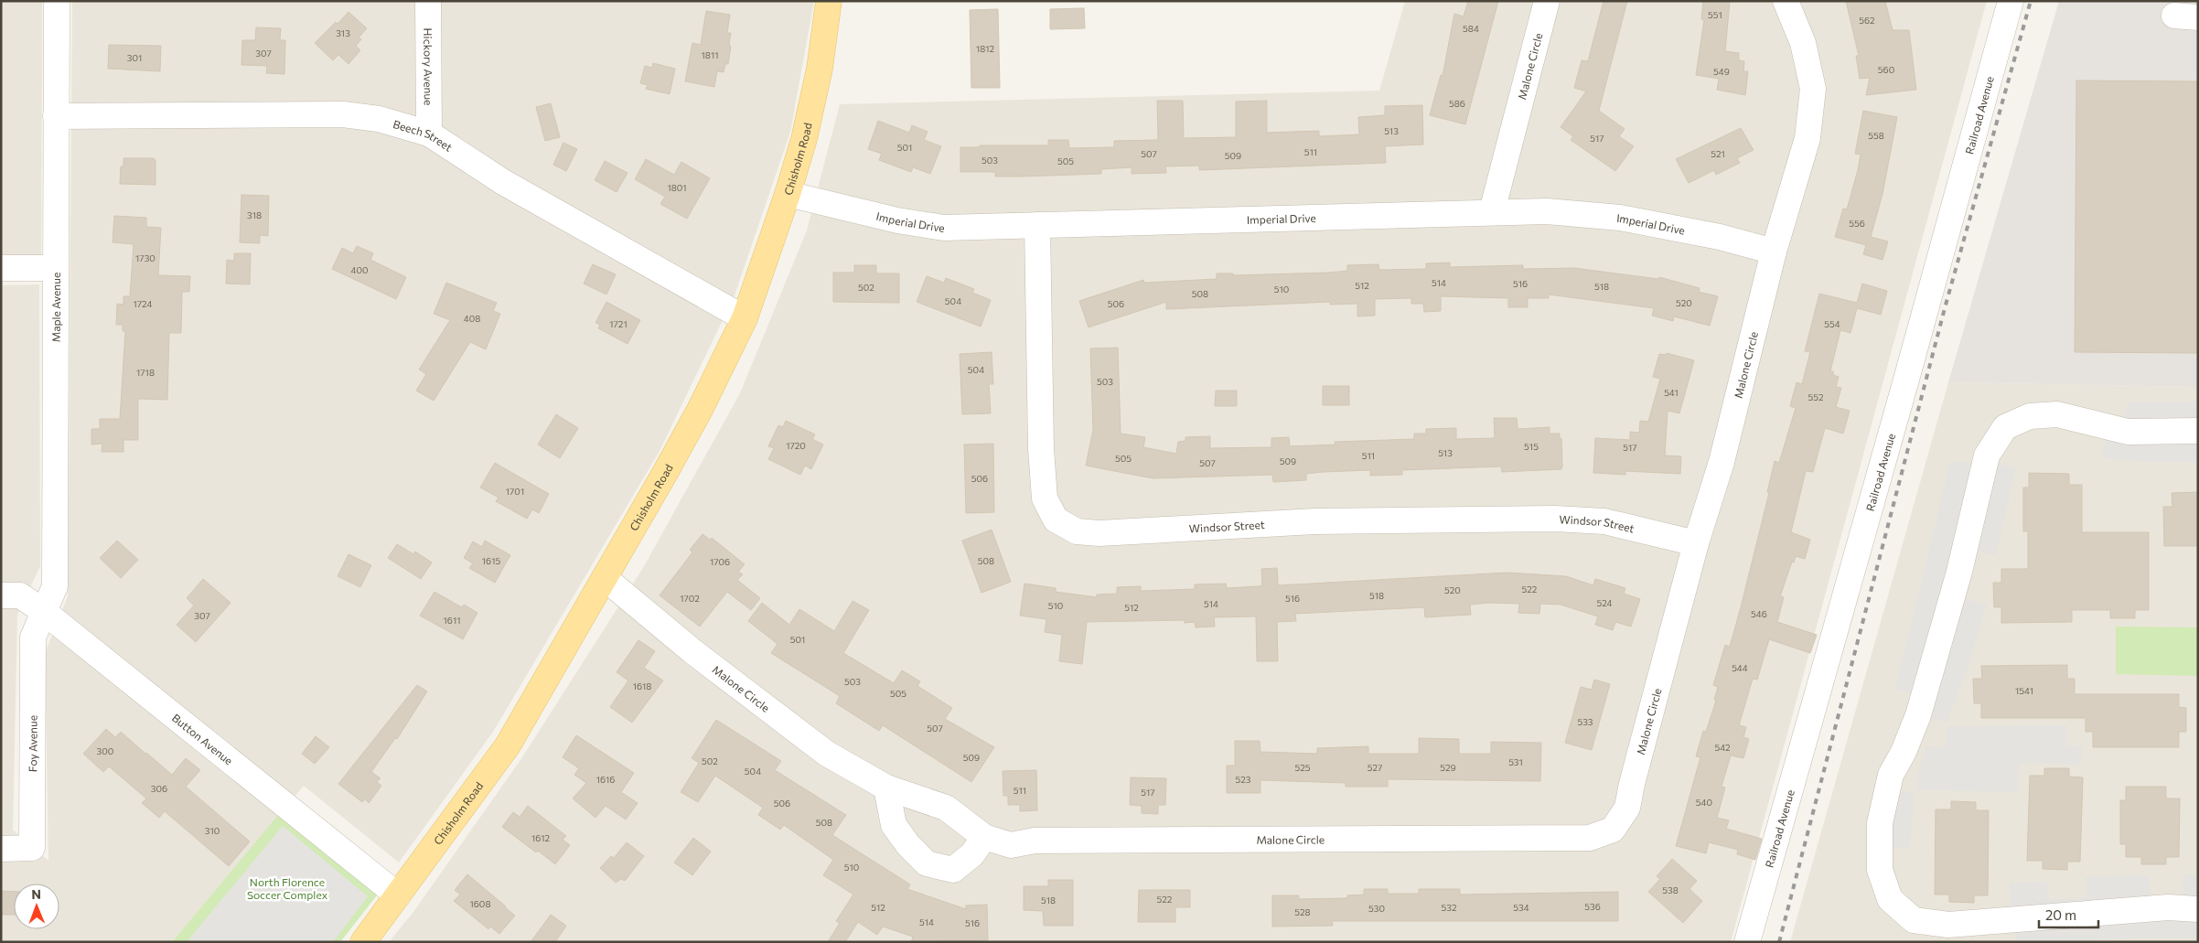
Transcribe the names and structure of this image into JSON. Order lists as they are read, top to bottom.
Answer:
{
  "streets": {
    "main road": ["Chisholm Road"],
    "street": [
      "Malone Circle",
      "Hickory Avenue",
      "Railroad Avenue",
      "Beech Street",
      "Imperial Drive",
      "Maple Avenue",
      "Windsor Street",
      "Button Avenue",
      "Foy Avenue"
    ]
  },
  "crossings": [
    ["Malone Circle", "Chisholm Road"],
    ["Malone Circle", "Imperial Drive"],
    ["Malone Circle", "Windsor Street"],
    ["Hickory Avenue", "Beech Street"],
    ["Beech Street", "Chisholm Road"],
    ["Beech Street", "Maple Avenue"],
    ["Chisholm Road", "Imperial Drive"],
    ["Chisholm Road", "Button Avenue"],
    ["Imperial Drive", "Windsor Street"],
    ["Maple Avenue", "Button Avenue"],
    ["Maple Avenue", "Foy Avenue"],
    ["Button Avenue", "Foy Avenue"]
  ],
  "parks": ["North Florence Soccer Complex"],
  "house_numbers": [
    "551",
    "562",
    "584",
    "313",
    "1812",
    "307",
    "1811",
    "301",
    "560",
    "549",
    "586",
    "513",
    "558",
    "517",
    "501",
    "511",
    "507",
    "521",
    "509",
    "503",
    "505",
    "1801",
    "318",
    "556",
    "1730",
    "400",
    "514",
    "516",
    "512",
    "518",
    "502",
    "510",
    "508",
    "504",
    "520",
    "1724",
    "506",
    "408",
    "1721",
    "554",
    "504",
    "1718",
    "503",
    "541",
    "552",
    "1720",
    "515",
    "517",
    "513",
    "511",
    "505",
    "509",
    "507",
    "506",
    "1701",
    "1615",
    "508",
    "1706",
    "522",
    "520",
    "518",
    "1702",
    "516",
    "524",
    "514",
    "510",
    "512",
    "546",
    "307",
    "1611",
    "501",
    "544",
    "503",
    "1618",
    "1541",
    "505",
    "533",
    "507",
    "542",
    "300",
    "509",
    "502",
    "531",
    "525",
    "527",
    "529",
    "504",
    "1616",
    "523",
    "306",
    "511",
    "517",
    "540",
    "506",
    "508",
    "310",
    "1612",
    "510",
    "538",
    "522",
    "518",
    "1608",
    "536",
    "512",
    "532",
    "534",
    "530",
    "528",
    "514",
    "516"
  ],
  "scale_bar": "20 m",
  "north": "top"
}
